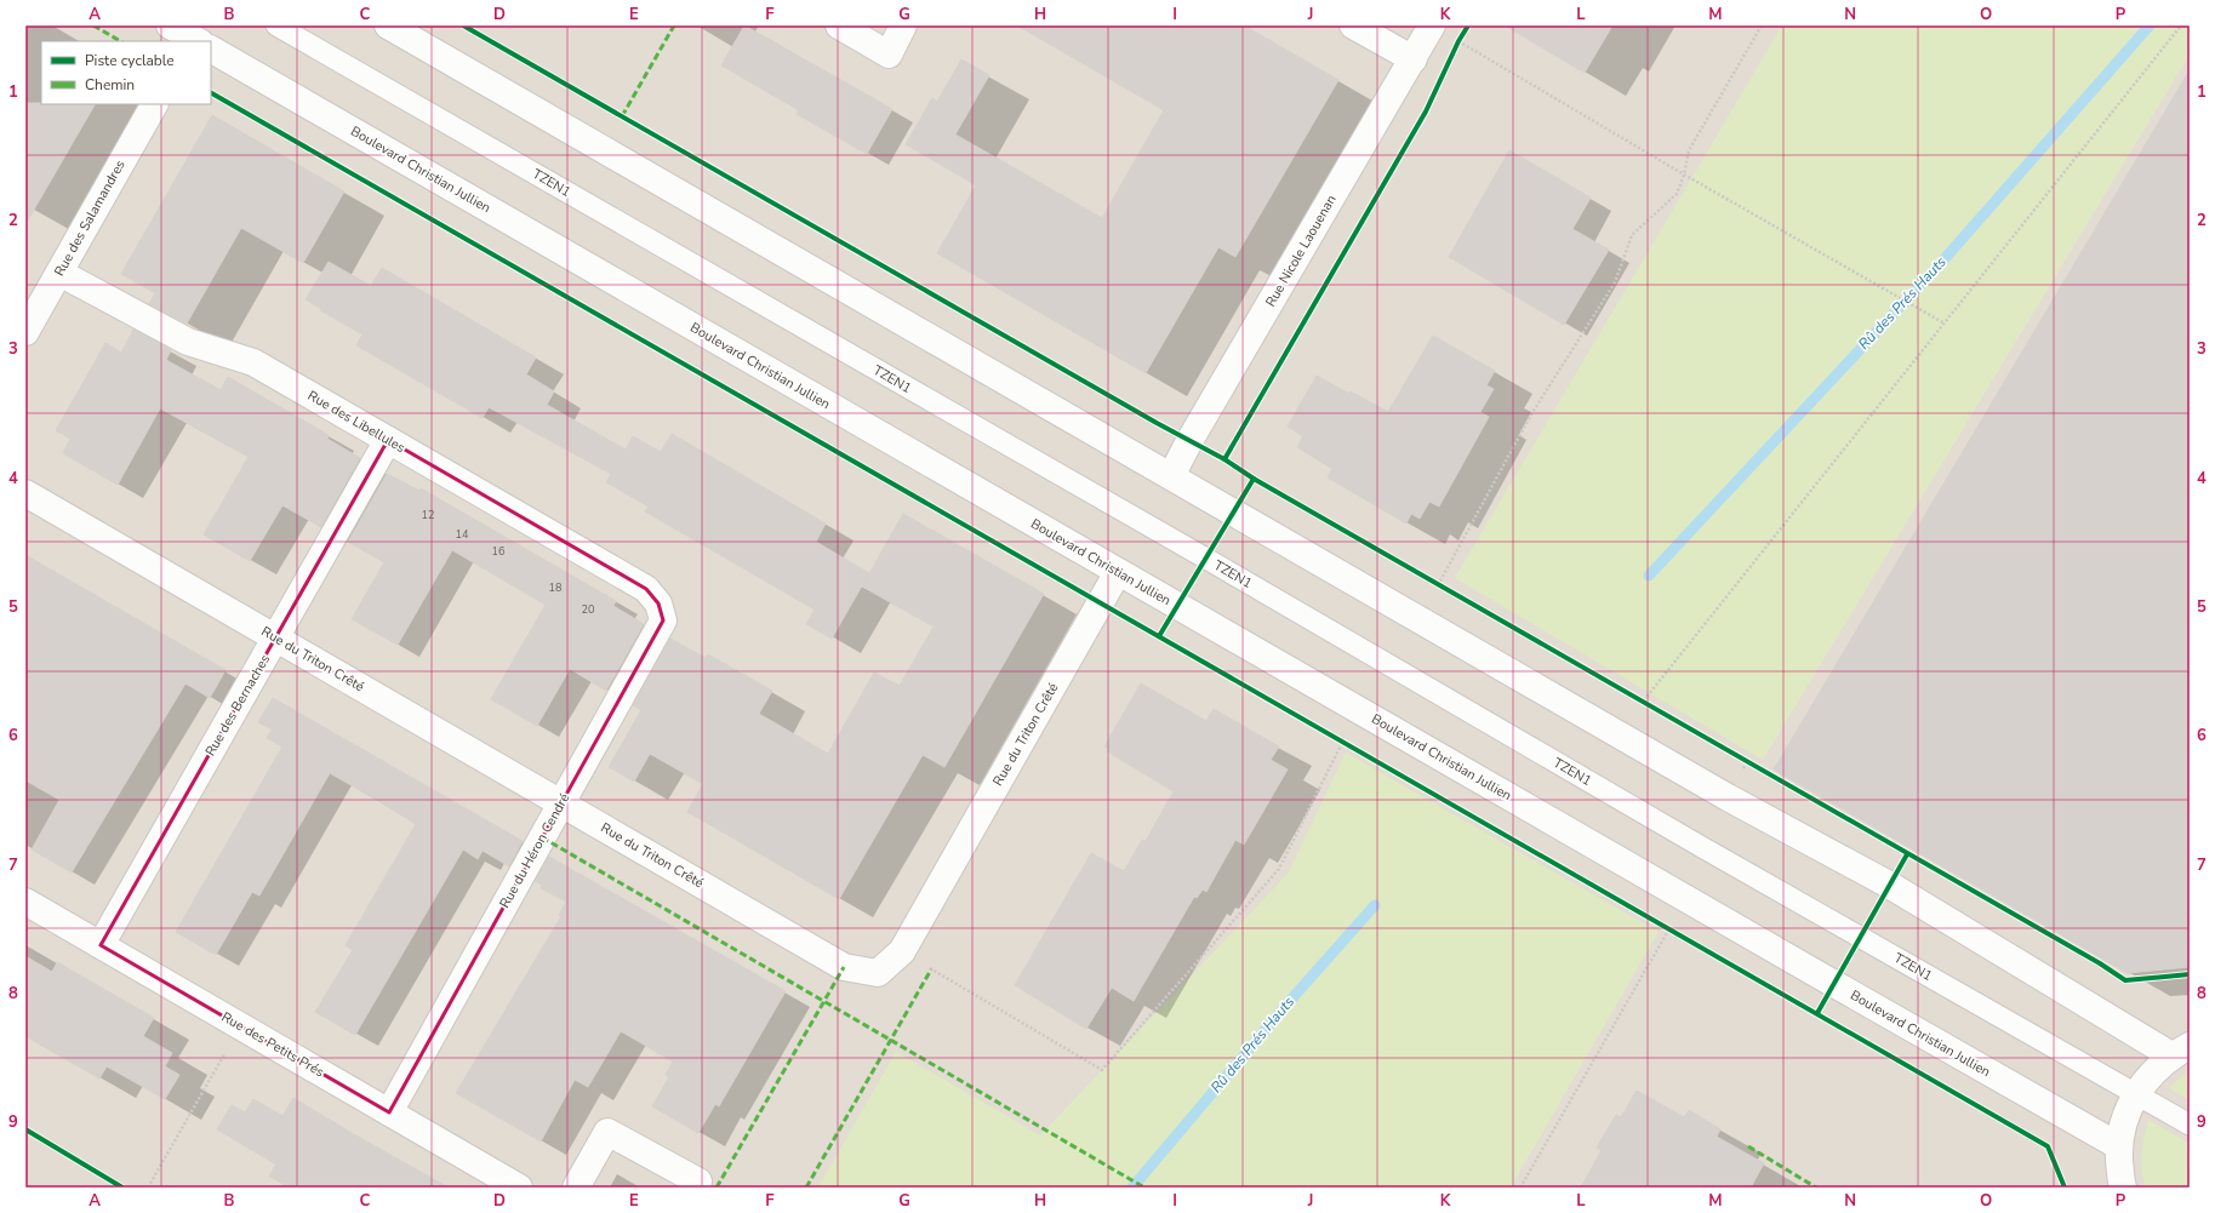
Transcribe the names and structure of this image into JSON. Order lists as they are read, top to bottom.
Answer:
{
  "streets": {
    "street": [
      "Boulevard Christian Jullien",
      "Rue des Salamandres",
      "Rue Nicole Laouenan",
      "Rue des Libellules",
      "Rue du Triton Crêté",
      "Rue des Bernaches",
      "Rue du Héron Cendré",
      "Rue des Petits Prés"
    ],
    "lane": ["TZEN1"]
  },
  "crossings": [
    ["Boulevard Christian Jullien", "Rue du Triton Crêté"],
    ["Rue des Salamandres", "Rue des Libellules"],
    ["Rue des Libellules", "Rue des Bernaches"],
    ["Rue des Libellules", "Rue du Héron Cendré"],
    ["Rue du Triton Crêté", "Rue des Bernaches"],
    ["Rue du Triton Crêté", "Rue du Héron Cendré"],
    ["Rue des Bernaches", "Rue des Petits Prés"],
    ["Rue du Héron Cendré", "Rue des Petits Prés"]
  ],
  "water": ["Rû des Prés Hauts"],
  "house_numbers": [
    "12",
    "14",
    "16",
    "18",
    "20"
  ],
  "legend": ["Piste cyclable", "Chemin"],
  "grid": {
    "columns": [
      "A",
      "B",
      "C",
      "D",
      "E",
      "F",
      "G",
      "H",
      "I",
      "J",
      "K",
      "L",
      "M",
      "N",
      "O",
      "P"
    ],
    "rows": [
      "1",
      "2",
      "3",
      "4",
      "5",
      "6",
      "7",
      "8",
      "9"
    ]
  }
}
